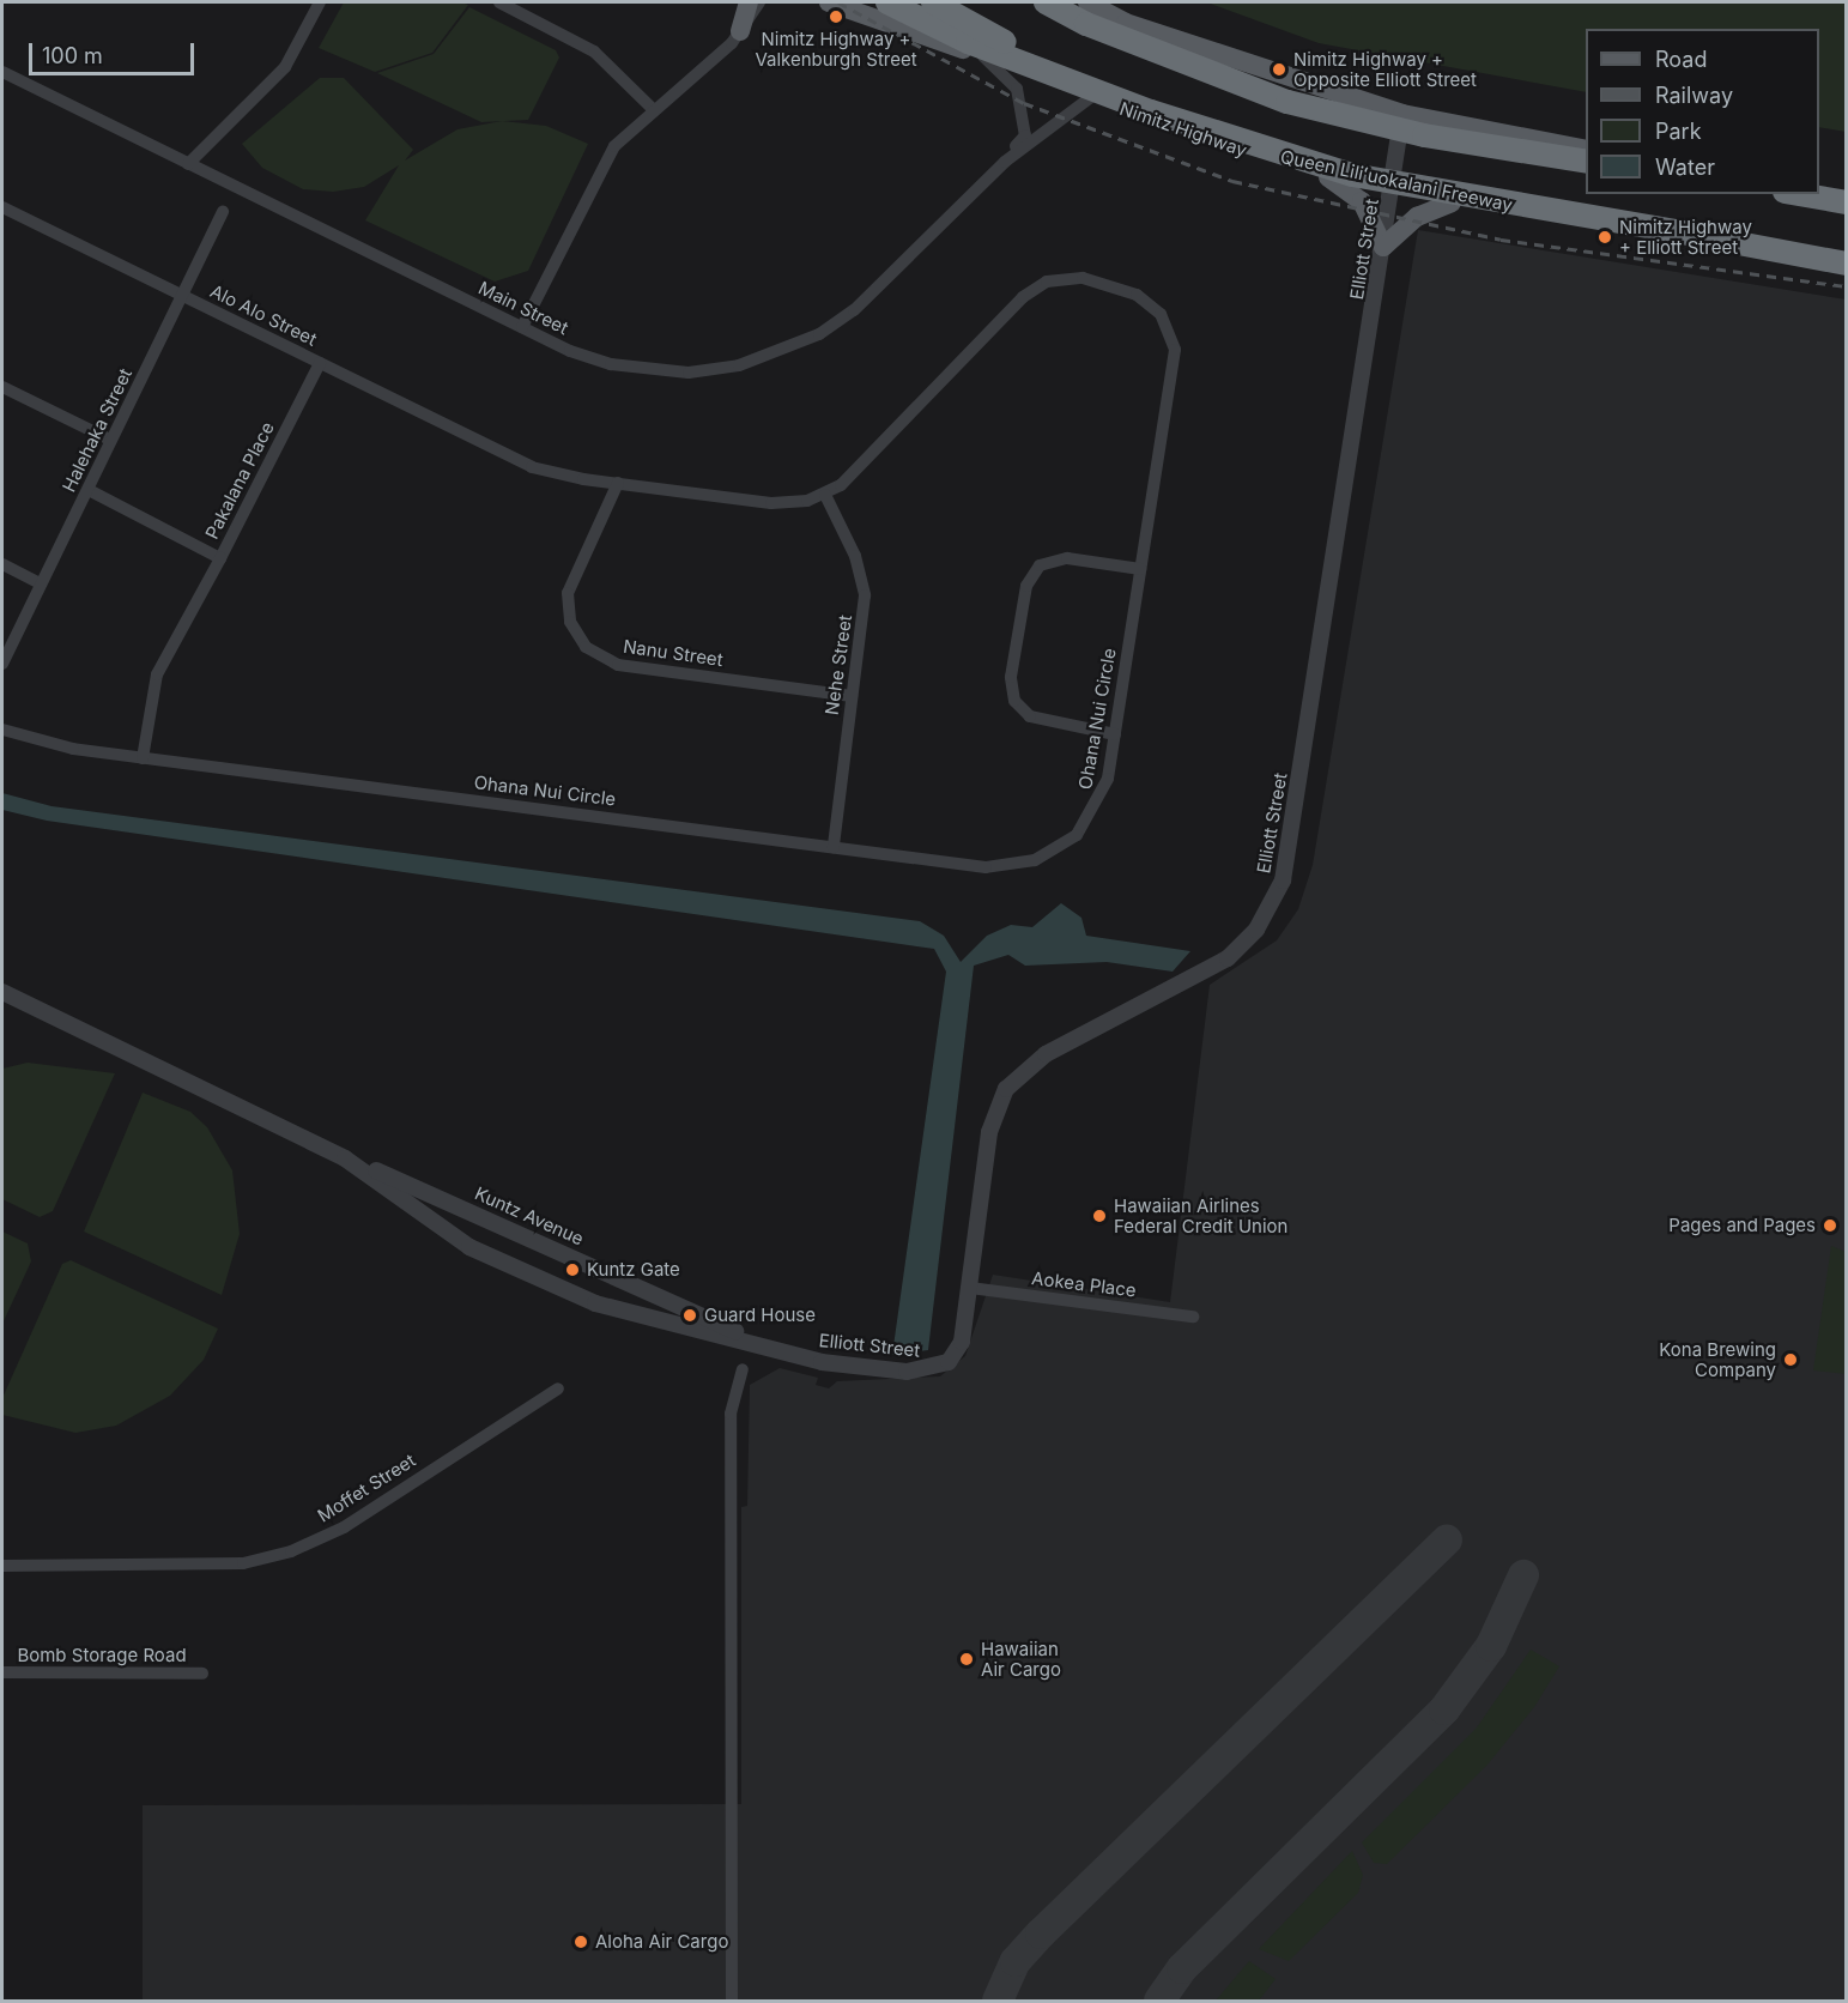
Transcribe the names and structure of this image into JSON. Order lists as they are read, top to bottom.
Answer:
{
  "streets": {
    "highway": ["Queen Liliʻuokalani Freeway"],
    "main road": ["Nimitz Highway"],
    "street": [
      "Elliott Street",
      "Main Street",
      "Alo Alo Street",
      "Halehaka Street",
      "Pakalana Place",
      "Nanu Street",
      "Nehe Street",
      "Ohana Nui Circle",
      "Kuntz Avenue",
      "Aokea Place",
      "Moffet Street",
      "Bomb Storage Road"
    ]
  },
  "crossings": [
    ["Nimitz Highway", "Elliott Street"],
    ["Nimitz Highway", "Main Street"],
    ["Elliott Street", "Kuntz Avenue"],
    ["Elliott Street", "Aokea Place"],
    ["Alo Alo Street", "Halehaka Street"],
    ["Alo Alo Street", "Pakalana Place"],
    ["Alo Alo Street", "Nanu Street"],
    ["Halehaka Street", "Pakalana Place"],
    ["Nanu Street", "Nehe Street"],
    ["Nehe Street", "Ohana Nui Circle"]
  ],
  "places": [
    "Nimitz Highway + Valkenburgh Street",
    "Nimitz Highway + Opposite Elliott Street",
    "Nimitz Highway + Elliott Street",
    "Hawaiian Airlines Federal Credit Union",
    "Pages and Pages",
    "Kuntz Gate",
    "Guard House",
    "Kona Brewing Company",
    "Hawaiian Air Cargo",
    "Aloha Air Cargo"
  ],
  "legend": [
    "Road",
    "Railway",
    "Park",
    "Water"
  ],
  "scale_bar": "100 m"
}
